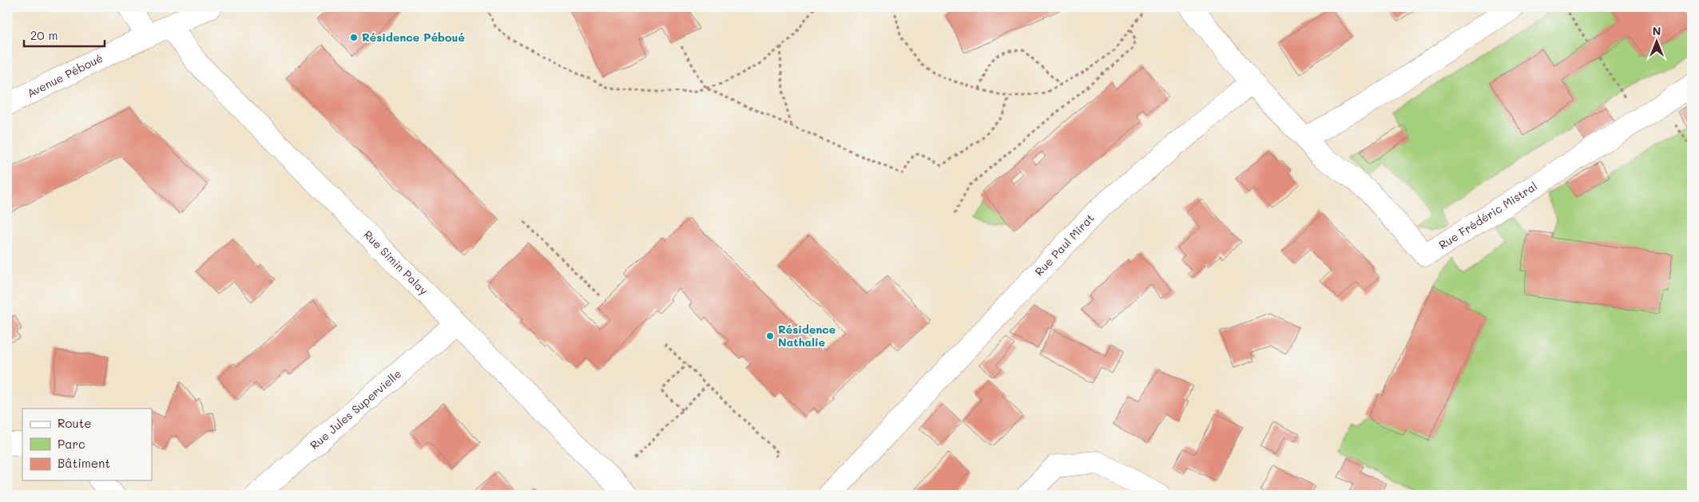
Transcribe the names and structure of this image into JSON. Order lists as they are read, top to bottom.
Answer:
{
  "streets": {
    "street": [
      "Avenue Péboué",
      "Rue Frédéric Mistral",
      "Rue Paul Mirat",
      "Rue Simin Palay",
      "Rue Jules Supervielle"
    ]
  },
  "crossings": [
    ["Avenue Péboué", "Rue Simin Palay"],
    ["Rue Frédéric Mistral", "Rue Paul Mirat"],
    ["Rue Simin Palay", "Rue Jules Supervielle"]
  ],
  "places": ["Résidence Péboué", "Résidence Nathalie"],
  "legend": ["Route", "Parc", "Bâtiment"],
  "scale_bar": "20 m",
  "north": "top"
}
